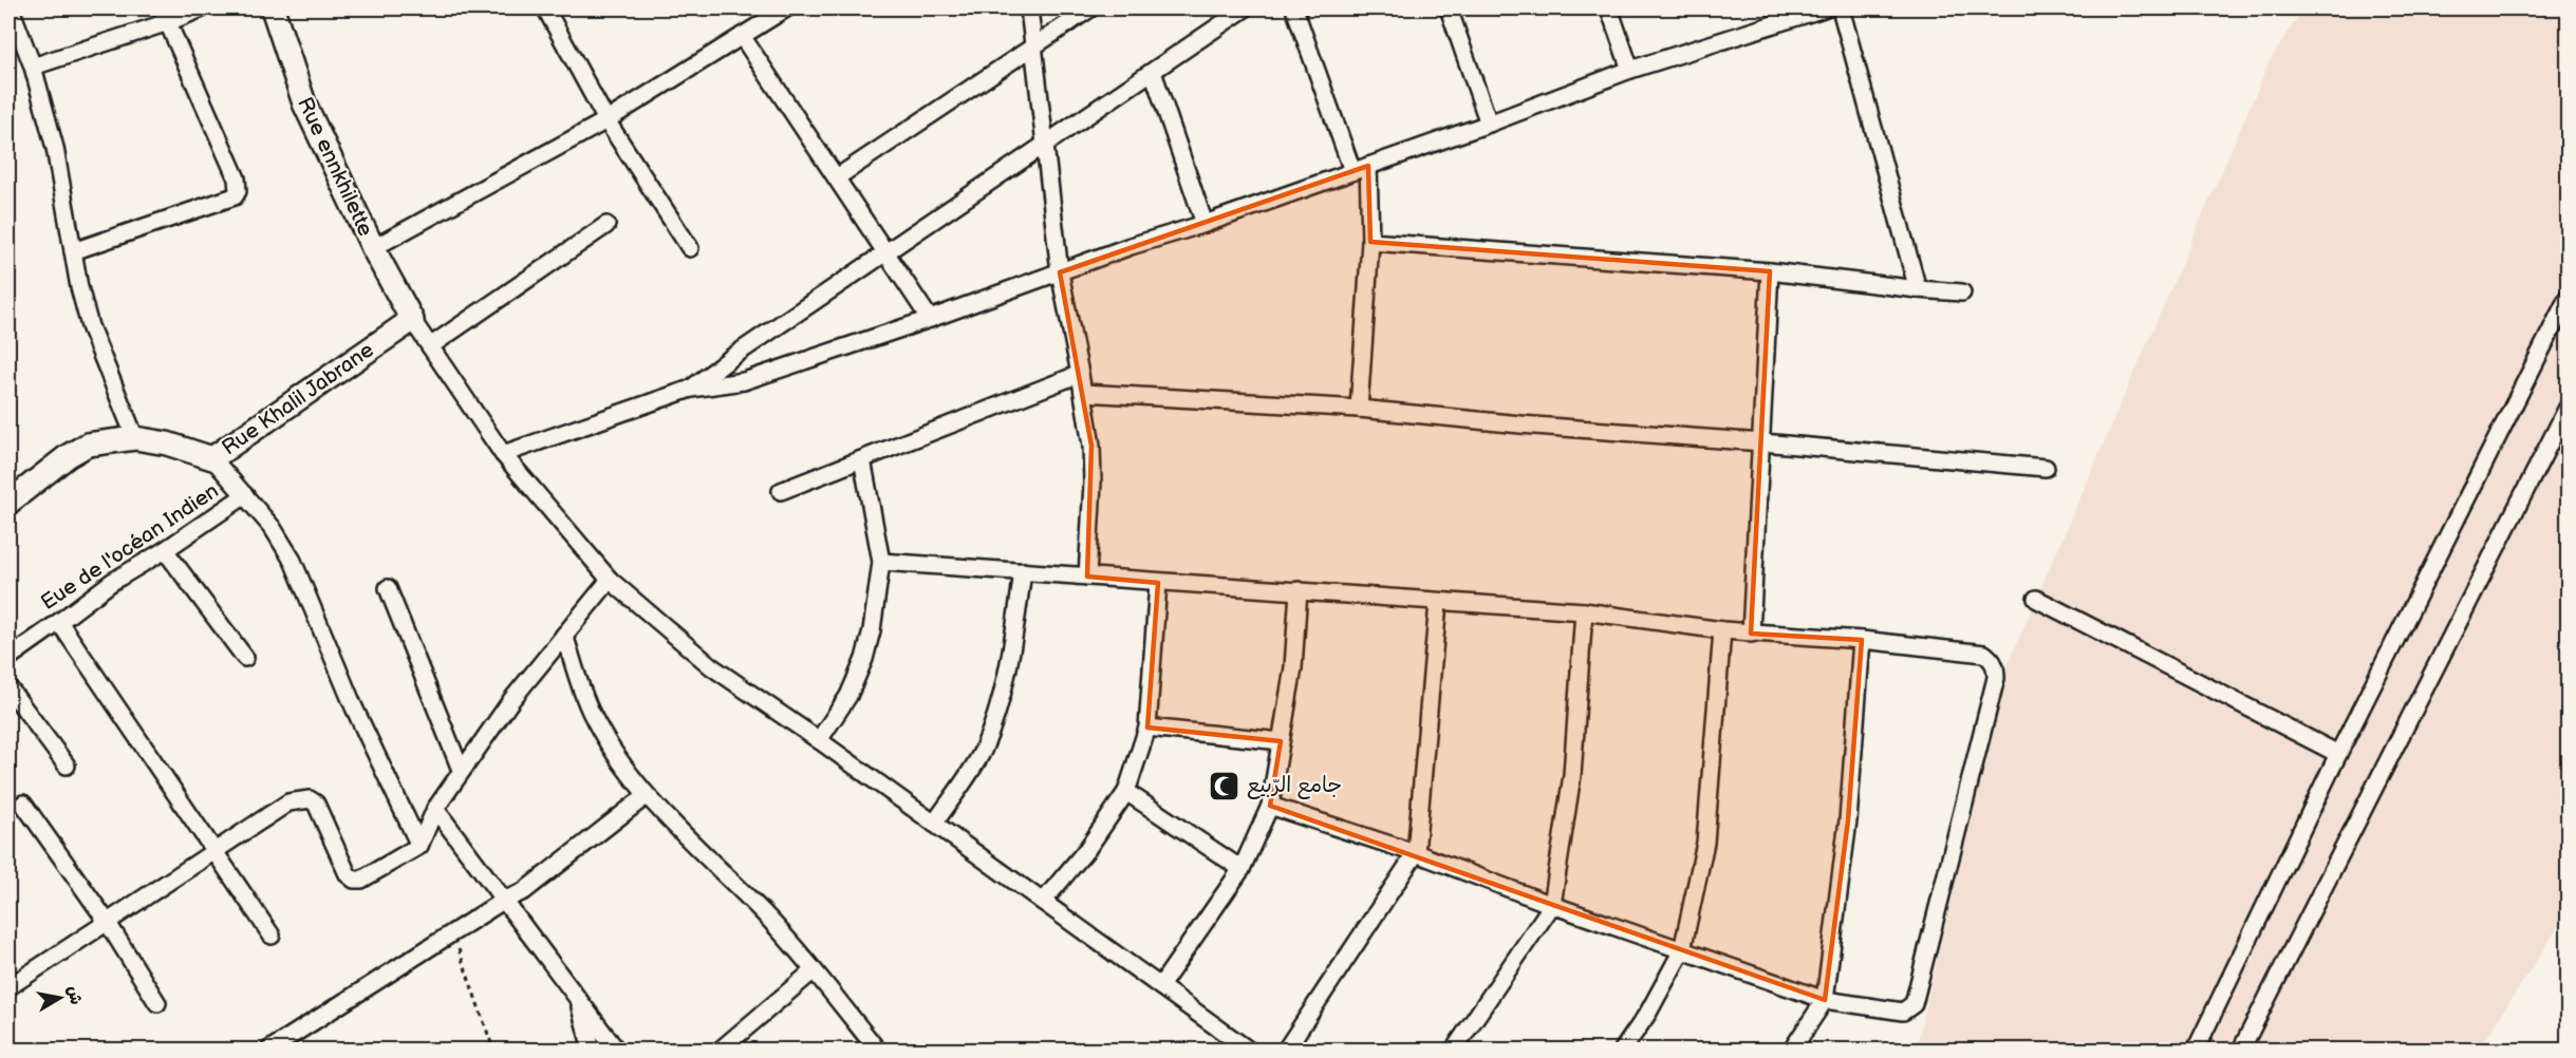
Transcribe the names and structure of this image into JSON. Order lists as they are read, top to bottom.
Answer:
{
  "streets": {
    "street": ["Rue ennkhilette", "Rue Khalil Jabrane", "Eue de l'océan Indien"]
  },
  "crossings": [
    ["Rue ennkhilette", "Rue Khalil Jabrane"]
  ],
  "places": {
    "mosque": ["جامع الرّبيع"]
  },
  "north": "right"
}
